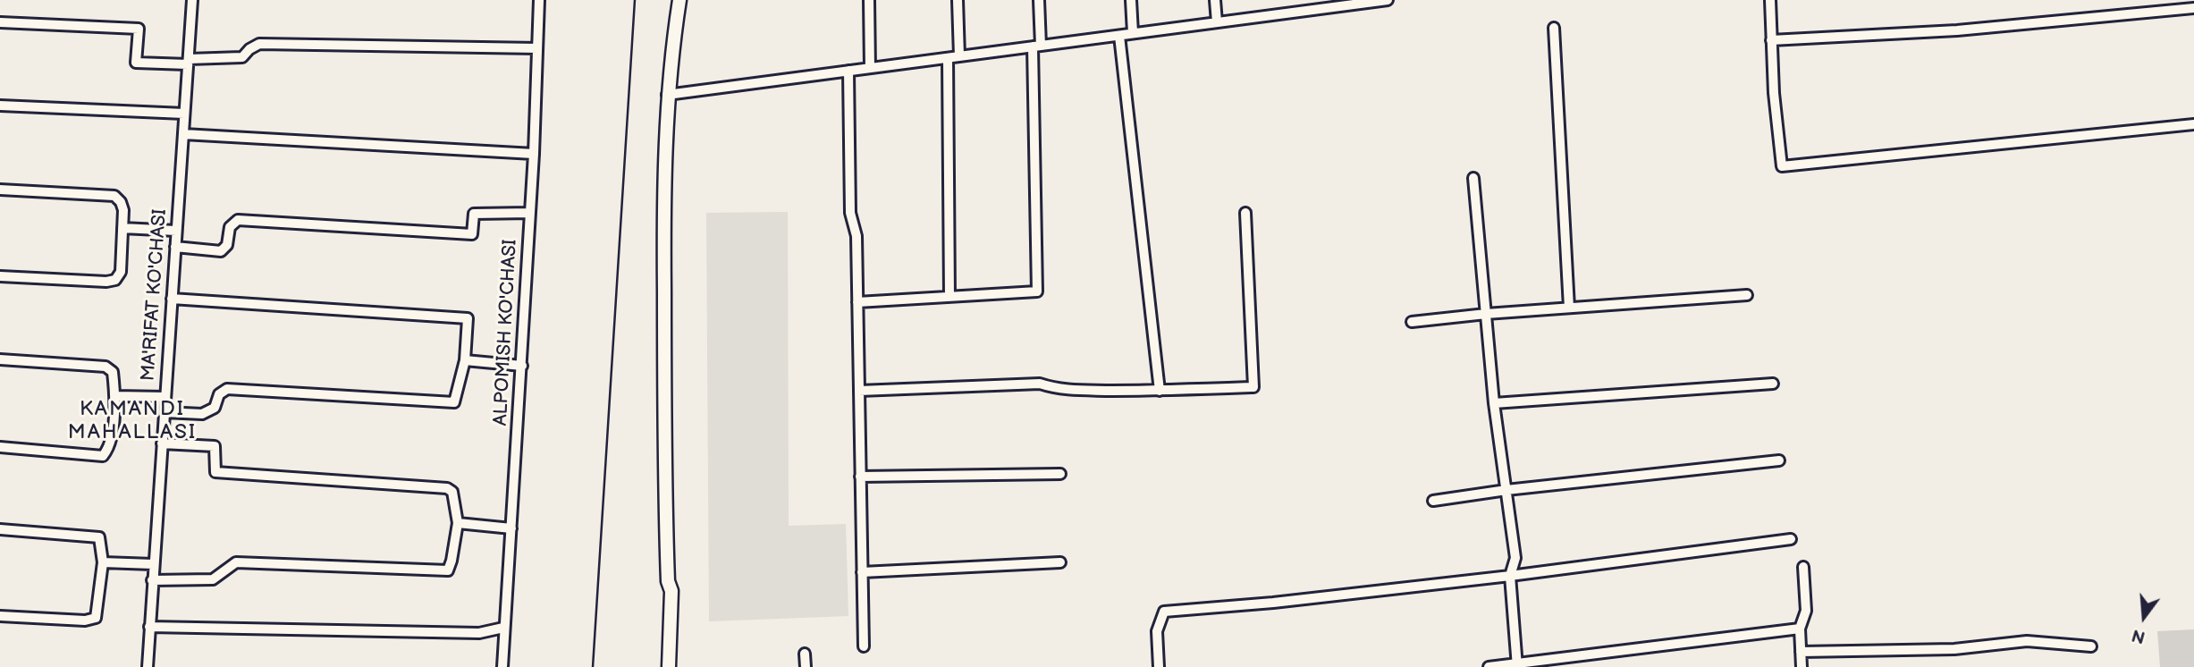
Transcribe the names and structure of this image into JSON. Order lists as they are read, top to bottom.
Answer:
{
  "streets": {
    "street": ["MA'RIFAT KO'CHASI", "ALPOMISH KO'CHASI"]
  },
  "districts": ["KAMANDI MAHALLASI"],
  "north": "bottom"
}
